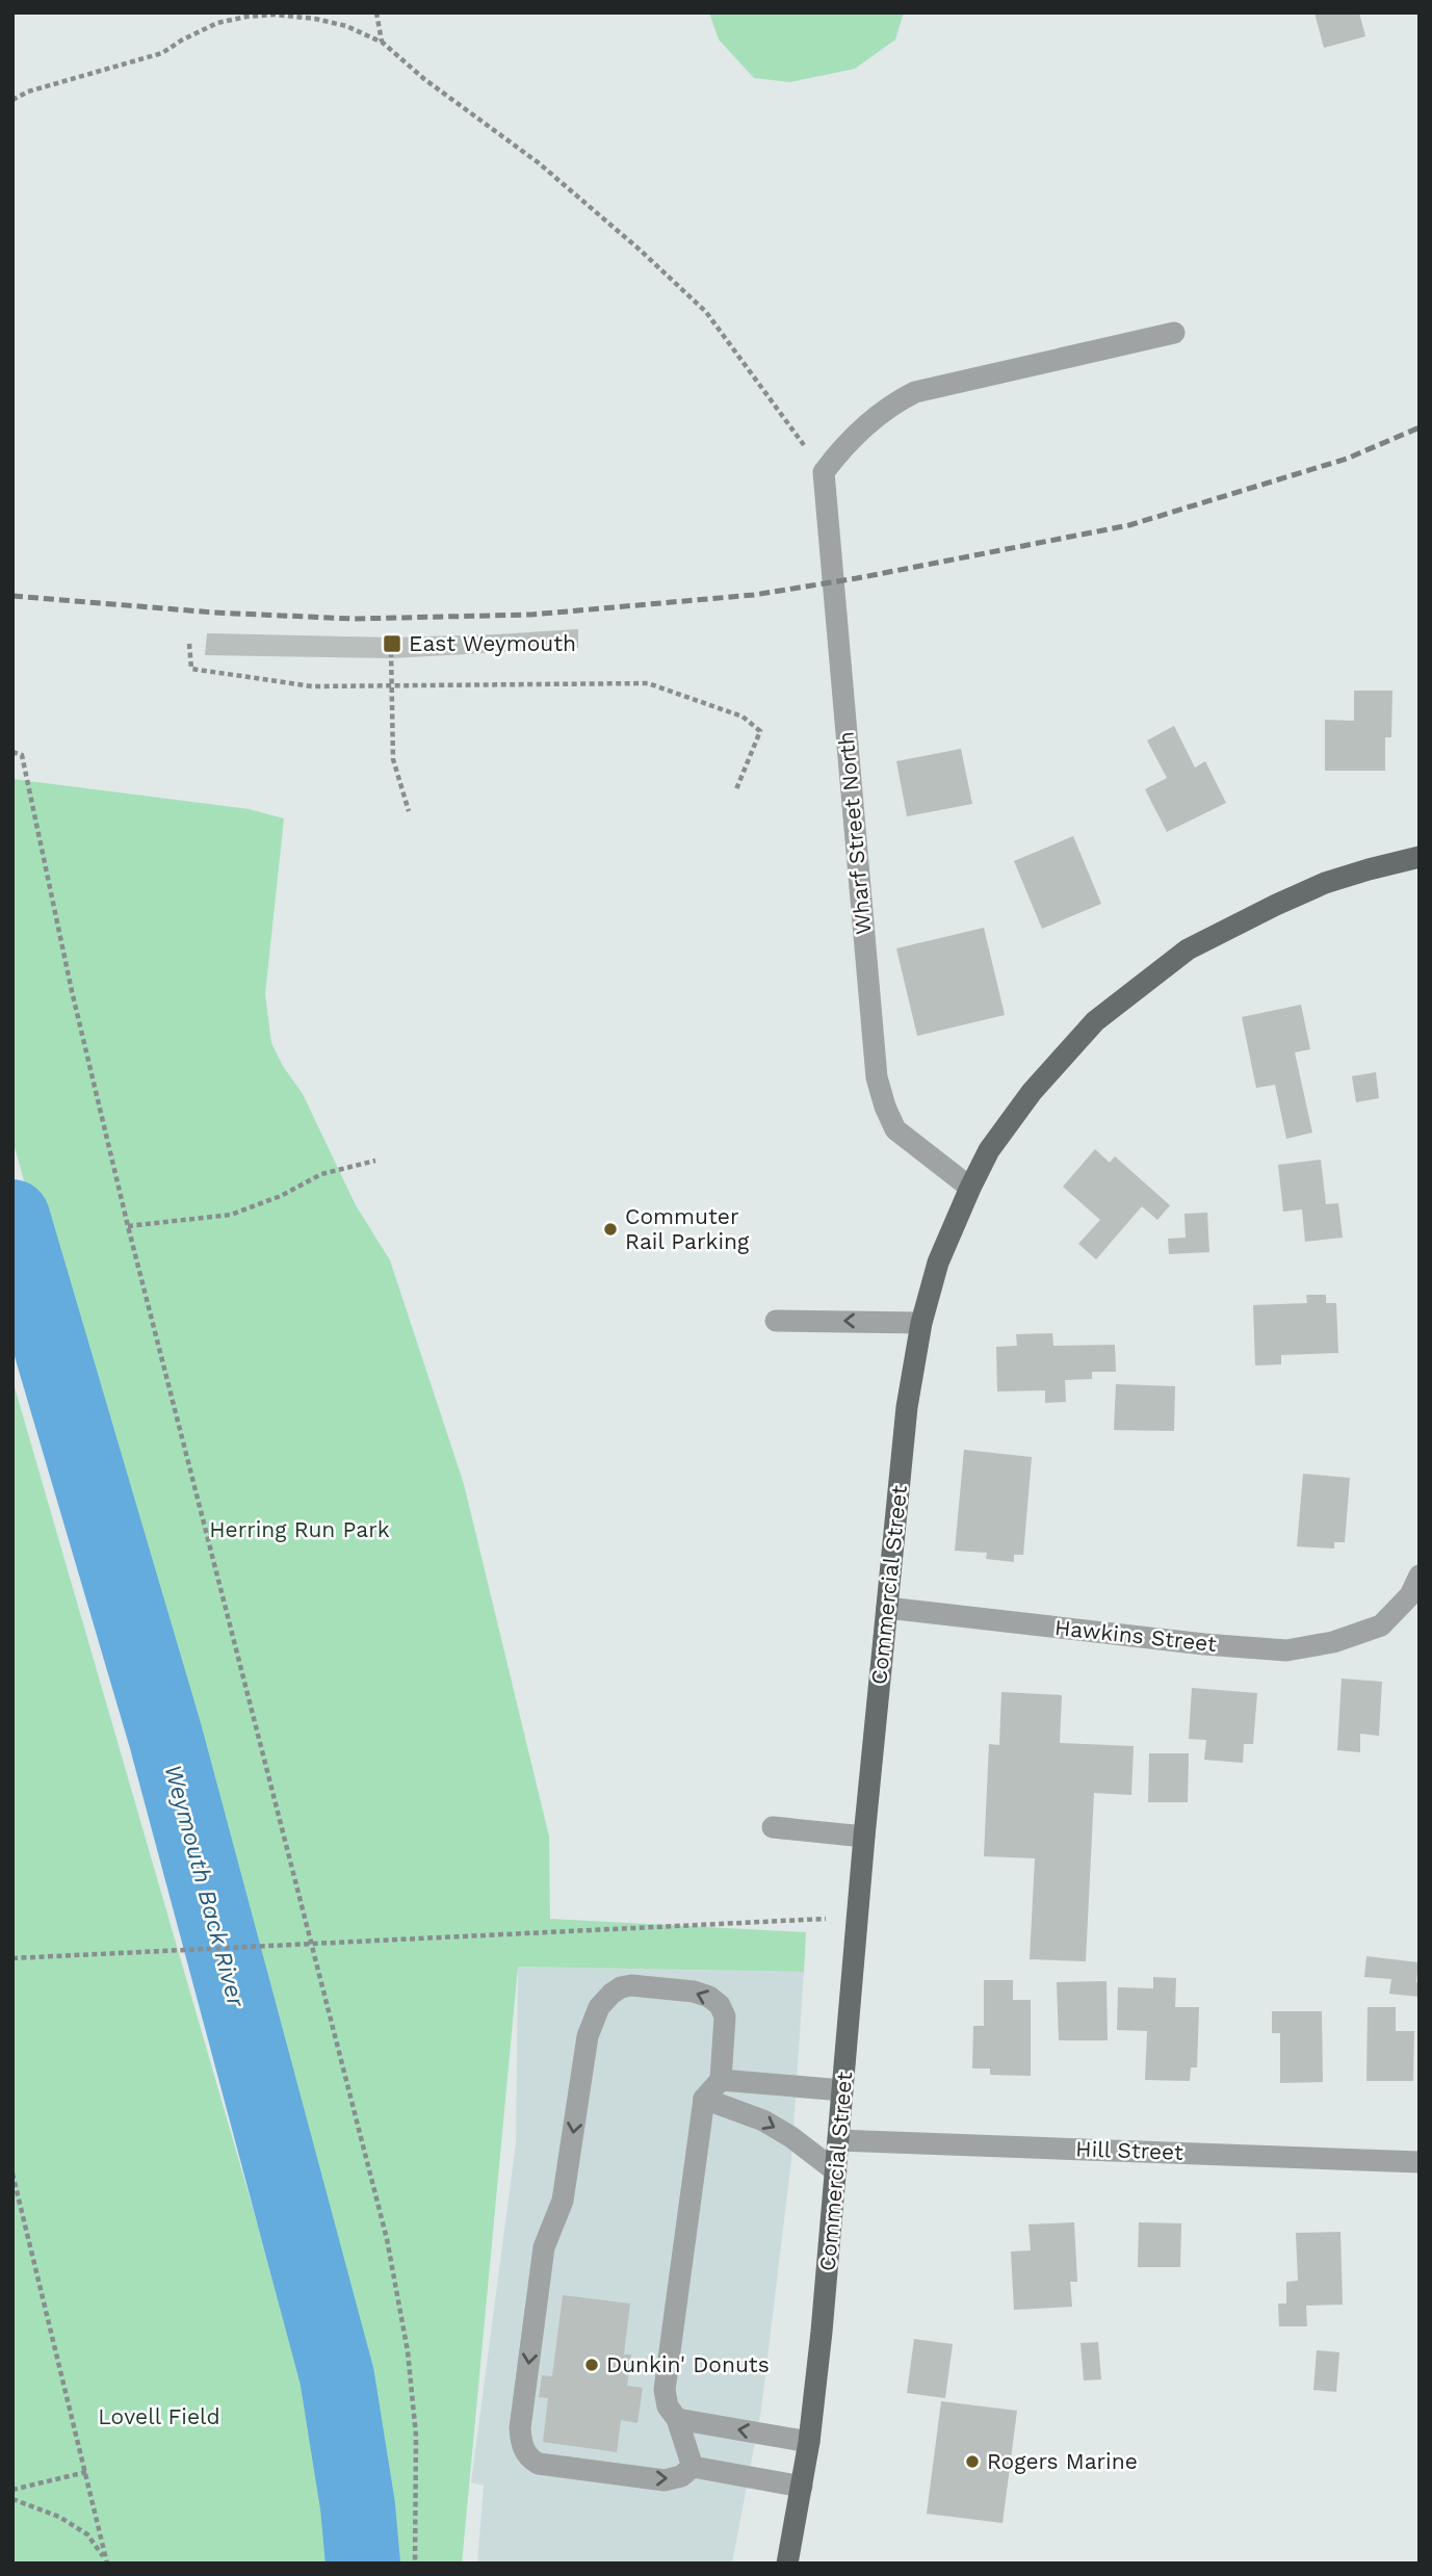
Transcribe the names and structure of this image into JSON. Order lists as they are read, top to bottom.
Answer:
{
  "streets": {
    "main road": ["Commercial Street"],
    "street": ["Wharf Street North", "Hawkins Street", "Hill Street"]
  },
  "crossings": [
    ["Wharf Street North", "Commercial Street"],
    ["Commercial Street", "Hawkins Street"],
    ["Commercial Street", "Hill Street"]
  ],
  "water": ["Weymouth Back River"],
  "parks": ["Herring Run Park", "Lovell Field"],
  "places": {
    "transit": ["East Weymouth"],
    "other": ["Commuter Rail Parking", "Dunkin' Donuts", "Rogers Marine"]
  }
}
